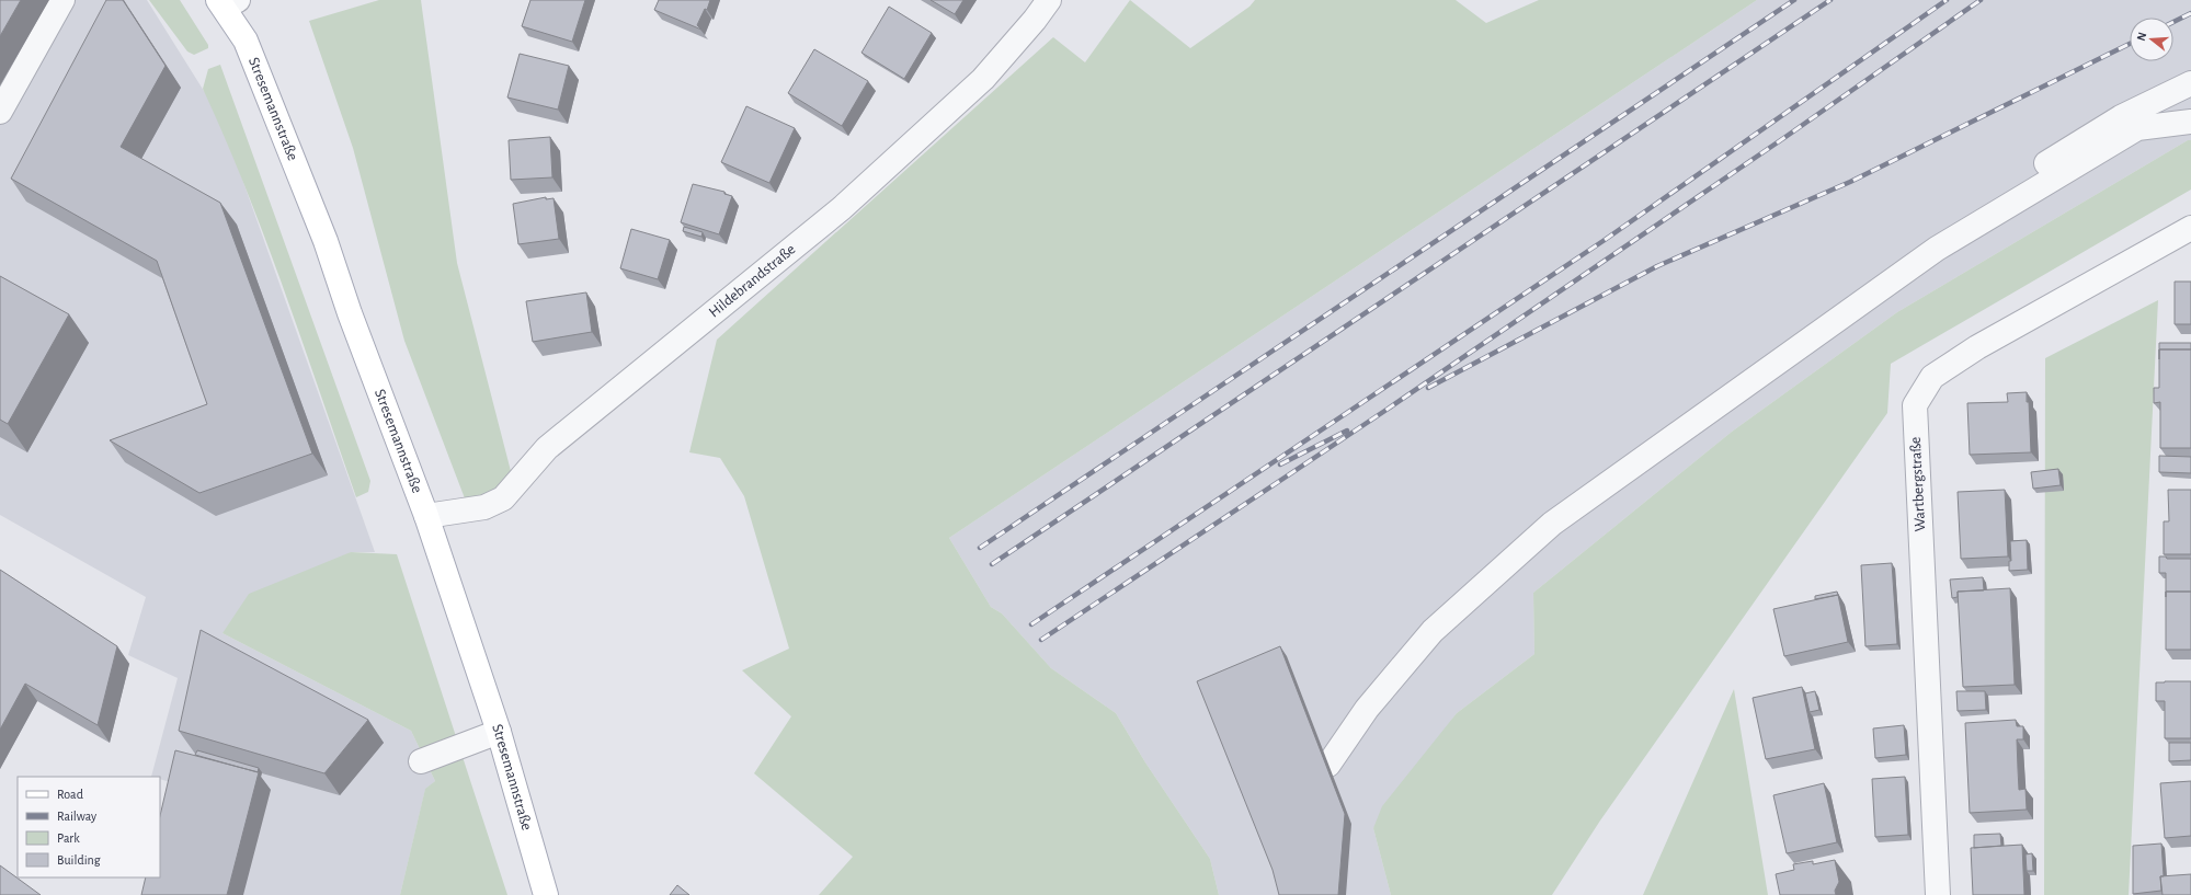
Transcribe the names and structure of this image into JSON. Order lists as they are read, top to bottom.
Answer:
{
  "streets": {
    "main road": ["Stresemannstraße"],
    "street": ["Hildebrandstraße", "Wartbergstraße"]
  },
  "crossings": [
    ["Stresemannstraße", "Hildebrandstraße"]
  ],
  "legend": [
    "Road",
    "Railway",
    "Park",
    "Building"
  ],
  "north": "left"
}
